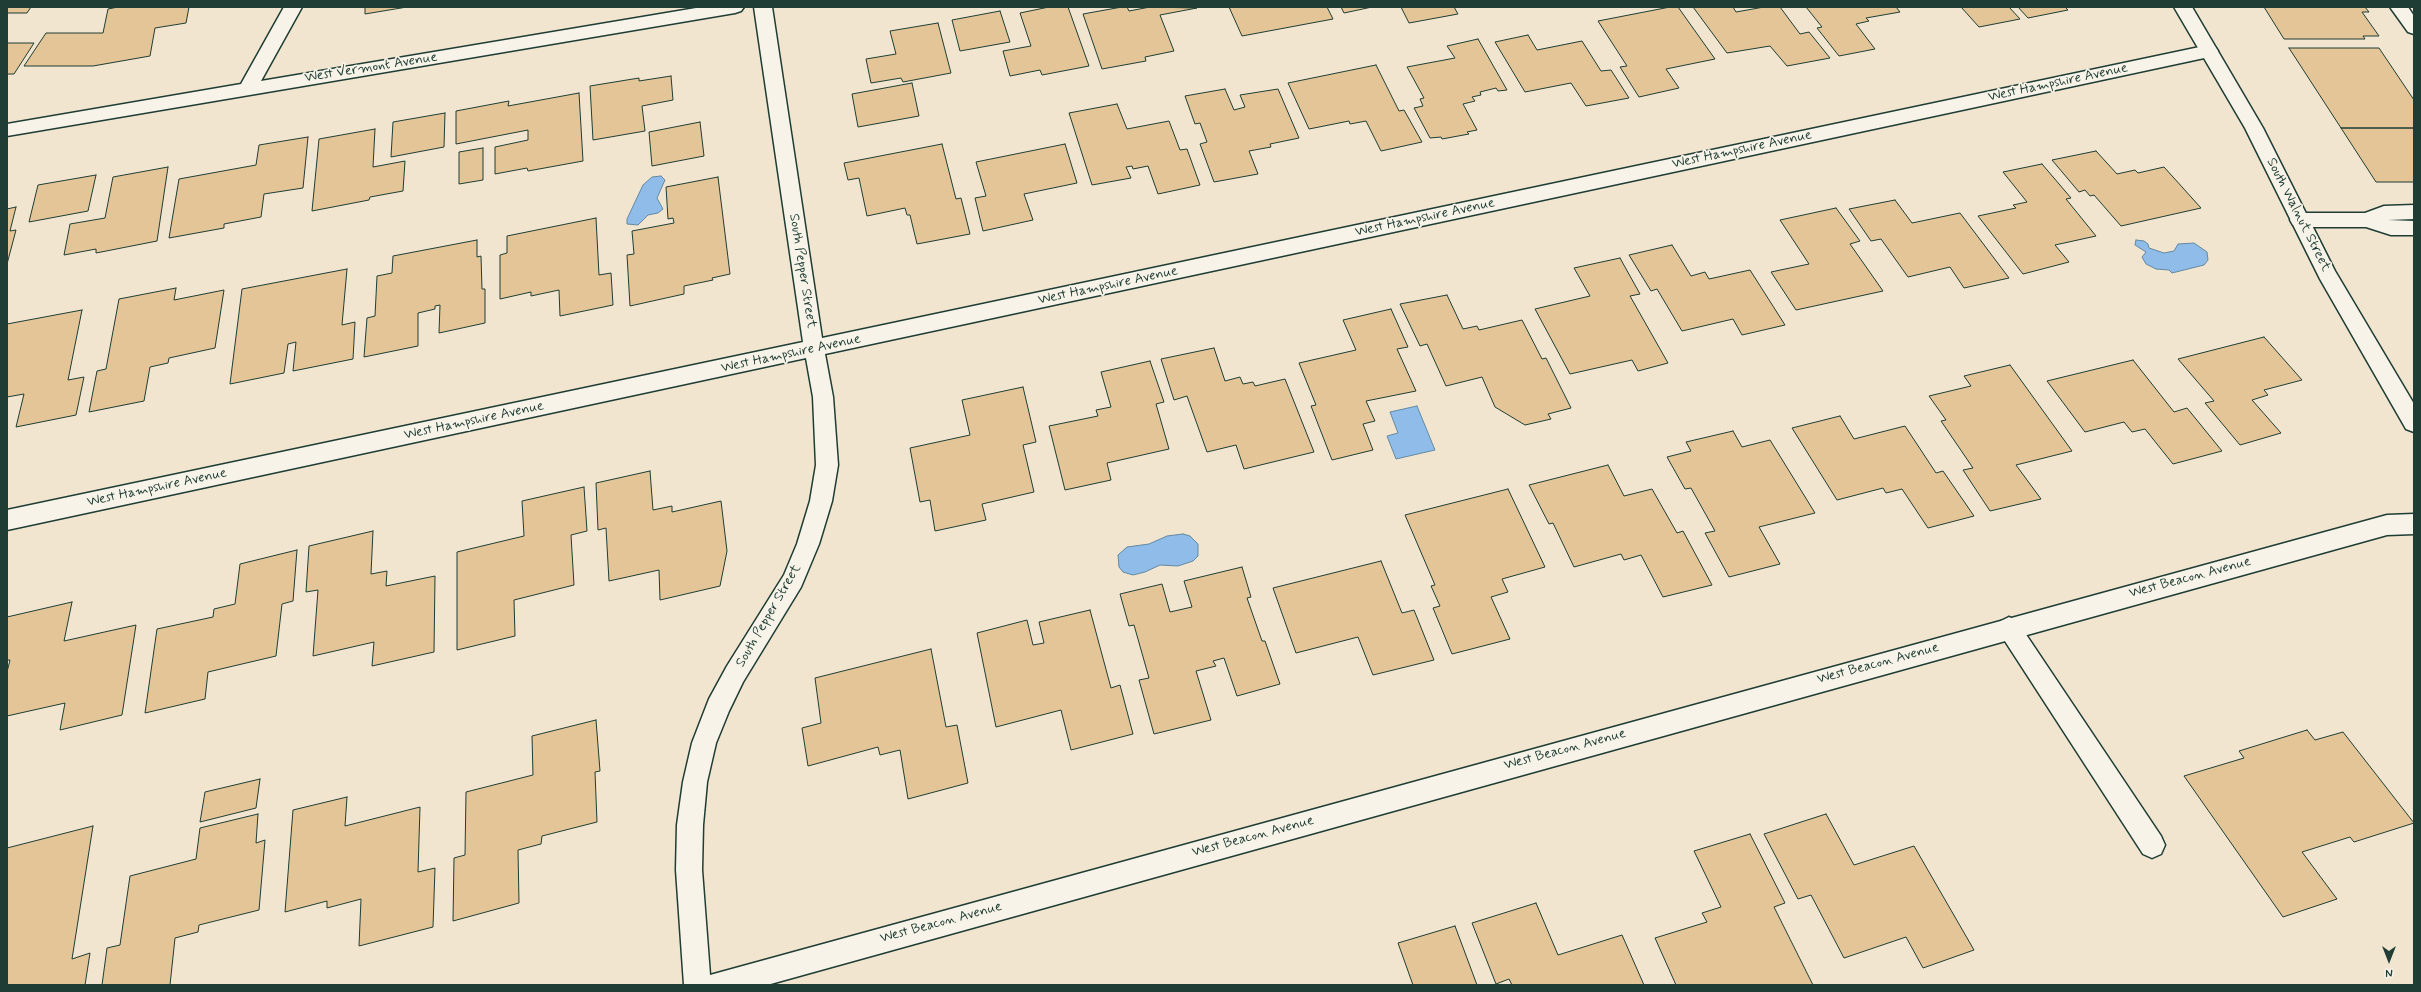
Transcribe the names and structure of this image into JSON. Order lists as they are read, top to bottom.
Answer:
{
  "streets": {
    "street": [
      "West Vermont Avenue",
      "West Hampshire Avenue",
      "South Walnut Street",
      "South Pepper Street",
      "West Beacon Avenue"
    ]
  },
  "crossings": [
    ["West Hampshire Avenue", "South Walnut Street"],
    ["West Hampshire Avenue", "South Pepper Street"]
  ],
  "north": "bottom"
}
